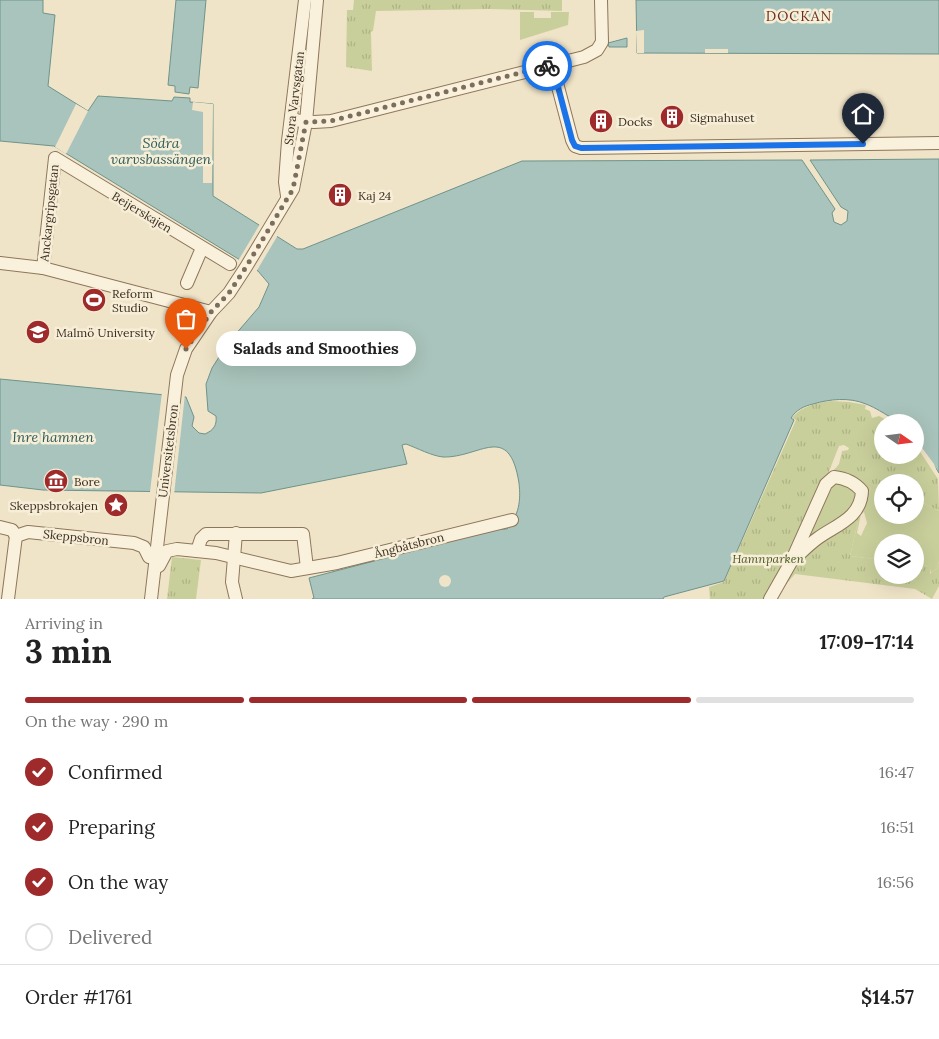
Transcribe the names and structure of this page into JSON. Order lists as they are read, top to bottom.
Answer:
{
  "streets": {
    "street": [
      "Stora Varvsgatan",
      "Beijerskajen",
      "Anckargripsgatan",
      "Universitetsbron",
      "Skeppsbron",
      "Ångbåtsbron"
    ]
  },
  "crossings": [
    ["Stora Varvsgatan", "Universitetsbron"],
    ["Beijerskajen", "Anckargripsgatan"]
  ],
  "districts": ["DOCKAN"],
  "water": ["Södra varvsbassängen", "Inre hamnen"],
  "parks": ["Hamnparken"],
  "places": {
    "building": ["Sigmahuset", "Docks", "Kaj 24"],
    "sports": ["Reform Studio"],
    "school or university": ["Malmö University"],
    "other": ["Salads and Smoothies"],
    "museum": ["Bore"],
    "place": ["Skeppsbrokajen"]
  },
  "north": "right",
  "page": {
    "bubble": "Salads and Smoothies",
    "heading": ["3 min", "Arriving in", "17:09–17:14"],
    "panel": ["Order #1761", "$14.57"],
    "bar": "On the way · 290 m",
    "list": [
      ["Confirmed", "16:47"],
      ["Preparing", "16:51"],
      ["On the way", "16:56"],
      "Delivered"
    ]
  }
}
